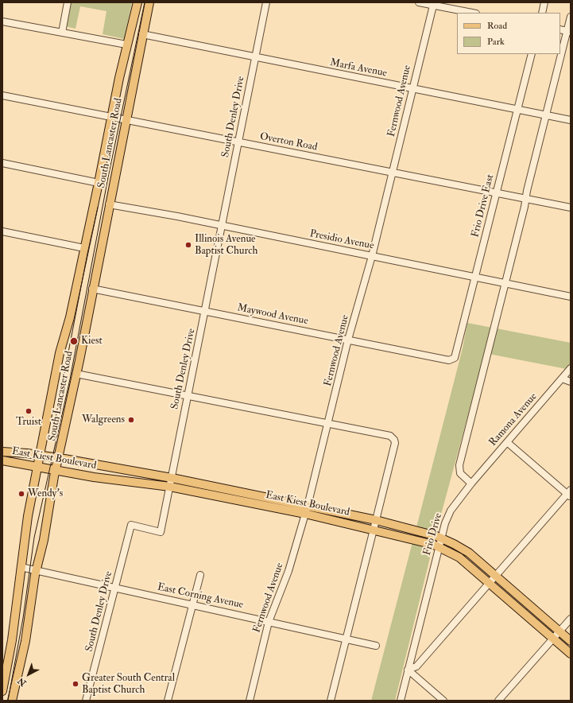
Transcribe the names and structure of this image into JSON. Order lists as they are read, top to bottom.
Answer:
{
  "streets": {
    "main road": ["South Lancaster Road", "East Kiest Boulevard"],
    "street": [
      "Marfa Avenue",
      "Fernwood Avenue",
      "South Denley Drive",
      "Overton Road",
      "Frio Drive East",
      "Presidio Avenue",
      "Maywood Avenue",
      "Ramona Avenue",
      "Frio Drive",
      "East Corning Avenue"
    ]
  },
  "crossings": [
    ["Marfa Avenue", "Fernwood Avenue"],
    ["Marfa Avenue", "South Denley Drive"],
    ["Marfa Avenue", "South Lancaster Road"],
    ["Marfa Avenue", "Frio Drive East"],
    ["Fernwood Avenue", "Overton Road"],
    ["Fernwood Avenue", "Presidio Avenue"],
    ["Fernwood Avenue", "Maywood Avenue"],
    ["Fernwood Avenue", "East Kiest Boulevard"],
    ["Fernwood Avenue", "East Corning Avenue"],
    ["South Denley Drive", "Overton Road"],
    ["South Denley Drive", "Presidio Avenue"],
    ["South Denley Drive", "Maywood Avenue"],
    ["South Denley Drive", "East Kiest Boulevard"],
    ["South Denley Drive", "East Corning Avenue"],
    ["Overton Road", "South Lancaster Road"],
    ["Overton Road", "Frio Drive East"],
    ["South Lancaster Road", "Presidio Avenue"],
    ["South Lancaster Road", "Maywood Avenue"],
    ["South Lancaster Road", "East Kiest Boulevard"],
    ["South Lancaster Road", "East Corning Avenue"],
    ["Frio Drive East", "Presidio Avenue"],
    ["Frio Drive East", "Maywood Avenue"],
    ["Ramona Avenue", "Frio Drive"],
    ["East Kiest Boulevard", "Frio Drive"]
  ],
  "places": [
    "Illinois Avenue Baptist Church",
    "Kiest",
    "Truist",
    "Walgreens",
    "Wendy's",
    "Greater South Central Baptist Church"
  ],
  "legend": ["Road", "Park"],
  "north": "bottom left"
}
